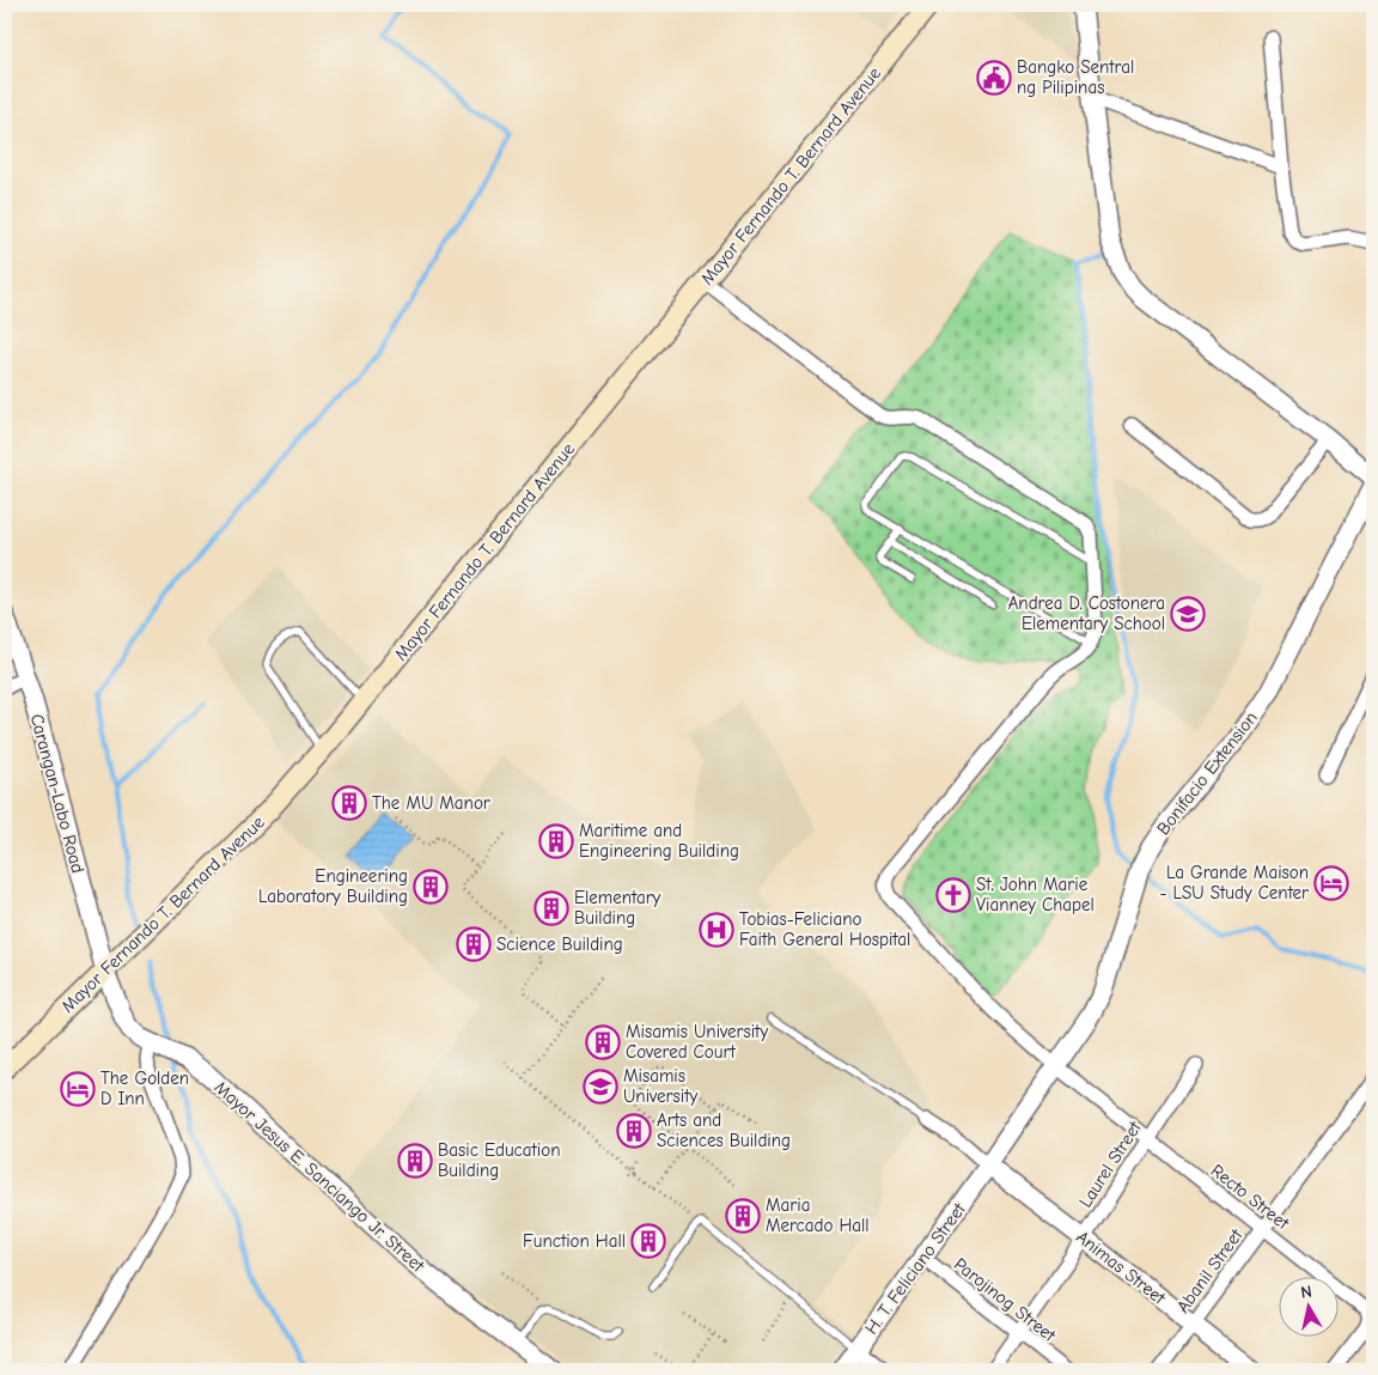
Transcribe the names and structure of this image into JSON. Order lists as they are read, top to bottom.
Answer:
{
  "streets": {
    "main road": ["Mayor Fernando T. Bernard Avenue"],
    "street": [
      "Bonifacio Extension",
      "Carangan-Labo Road",
      "Laurel Street",
      "Mayor Jesus E. Sanciango Jr. Street",
      "Recto Street",
      "Animas Street",
      "H. T. Feliciano Street",
      "Abanil Street",
      "Parojinog Street"
    ]
  },
  "crossings": [
    ["Mayor Fernando T. Bernard Avenue", "Carangan-Labo Road"],
    ["Mayor Fernando T. Bernard Avenue", "Mayor Jesus E. Sanciango Jr. Street"],
    ["Bonifacio Extension", "Recto Street"],
    ["Bonifacio Extension", "Animas Street"],
    ["Bonifacio Extension", "H. T. Feliciano Street"],
    ["Carangan-Labo Road", "Mayor Jesus E. Sanciango Jr. Street"],
    ["Laurel Street", "Recto Street"],
    ["Laurel Street", "Animas Street"],
    ["Laurel Street", "Parojinog Street"],
    ["Recto Street", "Abanil Street"],
    ["Animas Street", "H. T. Feliciano Street"],
    ["Animas Street", "Abanil Street"],
    ["H. T. Feliciano Street", "Parojinog Street"]
  ],
  "places": {
    "public building": ["Bangko Sentral ng Pilipinas"],
    "school or university": ["Andrea D. Costonera Elementary School", "Misamis University"],
    "building": [
      "The MU Manor",
      "Maritime and Engineering Building",
      "Engineering Laboratory Building",
      "Elementary Building",
      "Science Building",
      "Misamis University Covered Court",
      "Arts and Sciences Building",
      "Basic Education Building",
      "Maria Mercado Hall",
      "Function Hall"
    ],
    "hotel": ["La Grande Maison - LSU Study Center", "The Golden D Inn"],
    "church": ["St. John Marie Vianney Chapel"],
    "hospital": ["Tobias-Feliciano Faith General Hospital"]
  },
  "north": "top"
}
